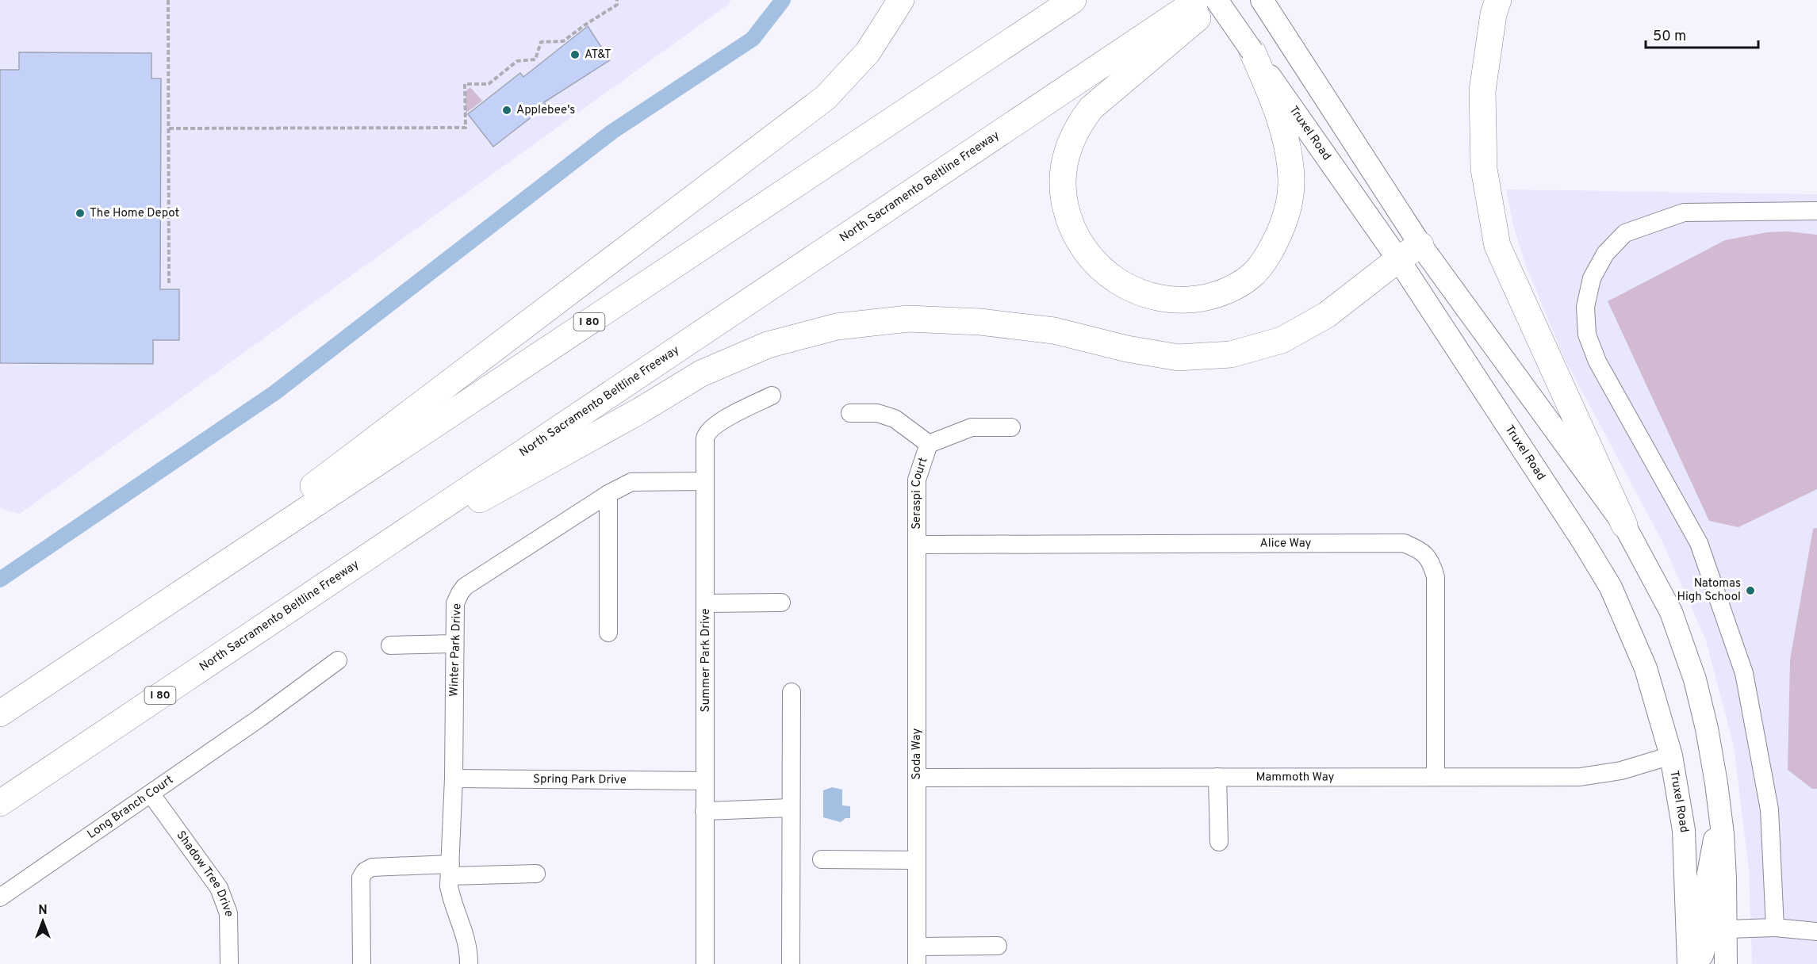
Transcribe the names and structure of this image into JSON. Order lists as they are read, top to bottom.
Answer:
{
  "streets": {
    "highway": ["North Sacramento Beltline Freeway", "I 80"],
    "main road": ["Truxel Road"],
    "street": [
      "Seraspi Court",
      "Alice Way",
      "Winter Park Drive",
      "Summer Park Drive",
      "Soda Way",
      "Mammoth Way",
      "Spring Park Drive",
      "Long Branch Court",
      "Shadow Tree Drive"
    ]
  },
  "crossings": [
    ["Truxel Road", "Mammoth Way"],
    ["Seraspi Court", "Alice Way"],
    ["Seraspi Court", "Soda Way"],
    ["Alice Way", "Soda Way"],
    ["Alice Way", "Mammoth Way"],
    ["Winter Park Drive", "Summer Park Drive"],
    ["Winter Park Drive", "Spring Park Drive"],
    ["Summer Park Drive", "Spring Park Drive"],
    ["Soda Way", "Mammoth Way"],
    ["Long Branch Court", "Shadow Tree Drive"]
  ],
  "places": [
    "AT&T",
    "Applebee's",
    "The Home Depot",
    "Natomas High School"
  ],
  "scale_bar": "50 m",
  "north": "top"
}
